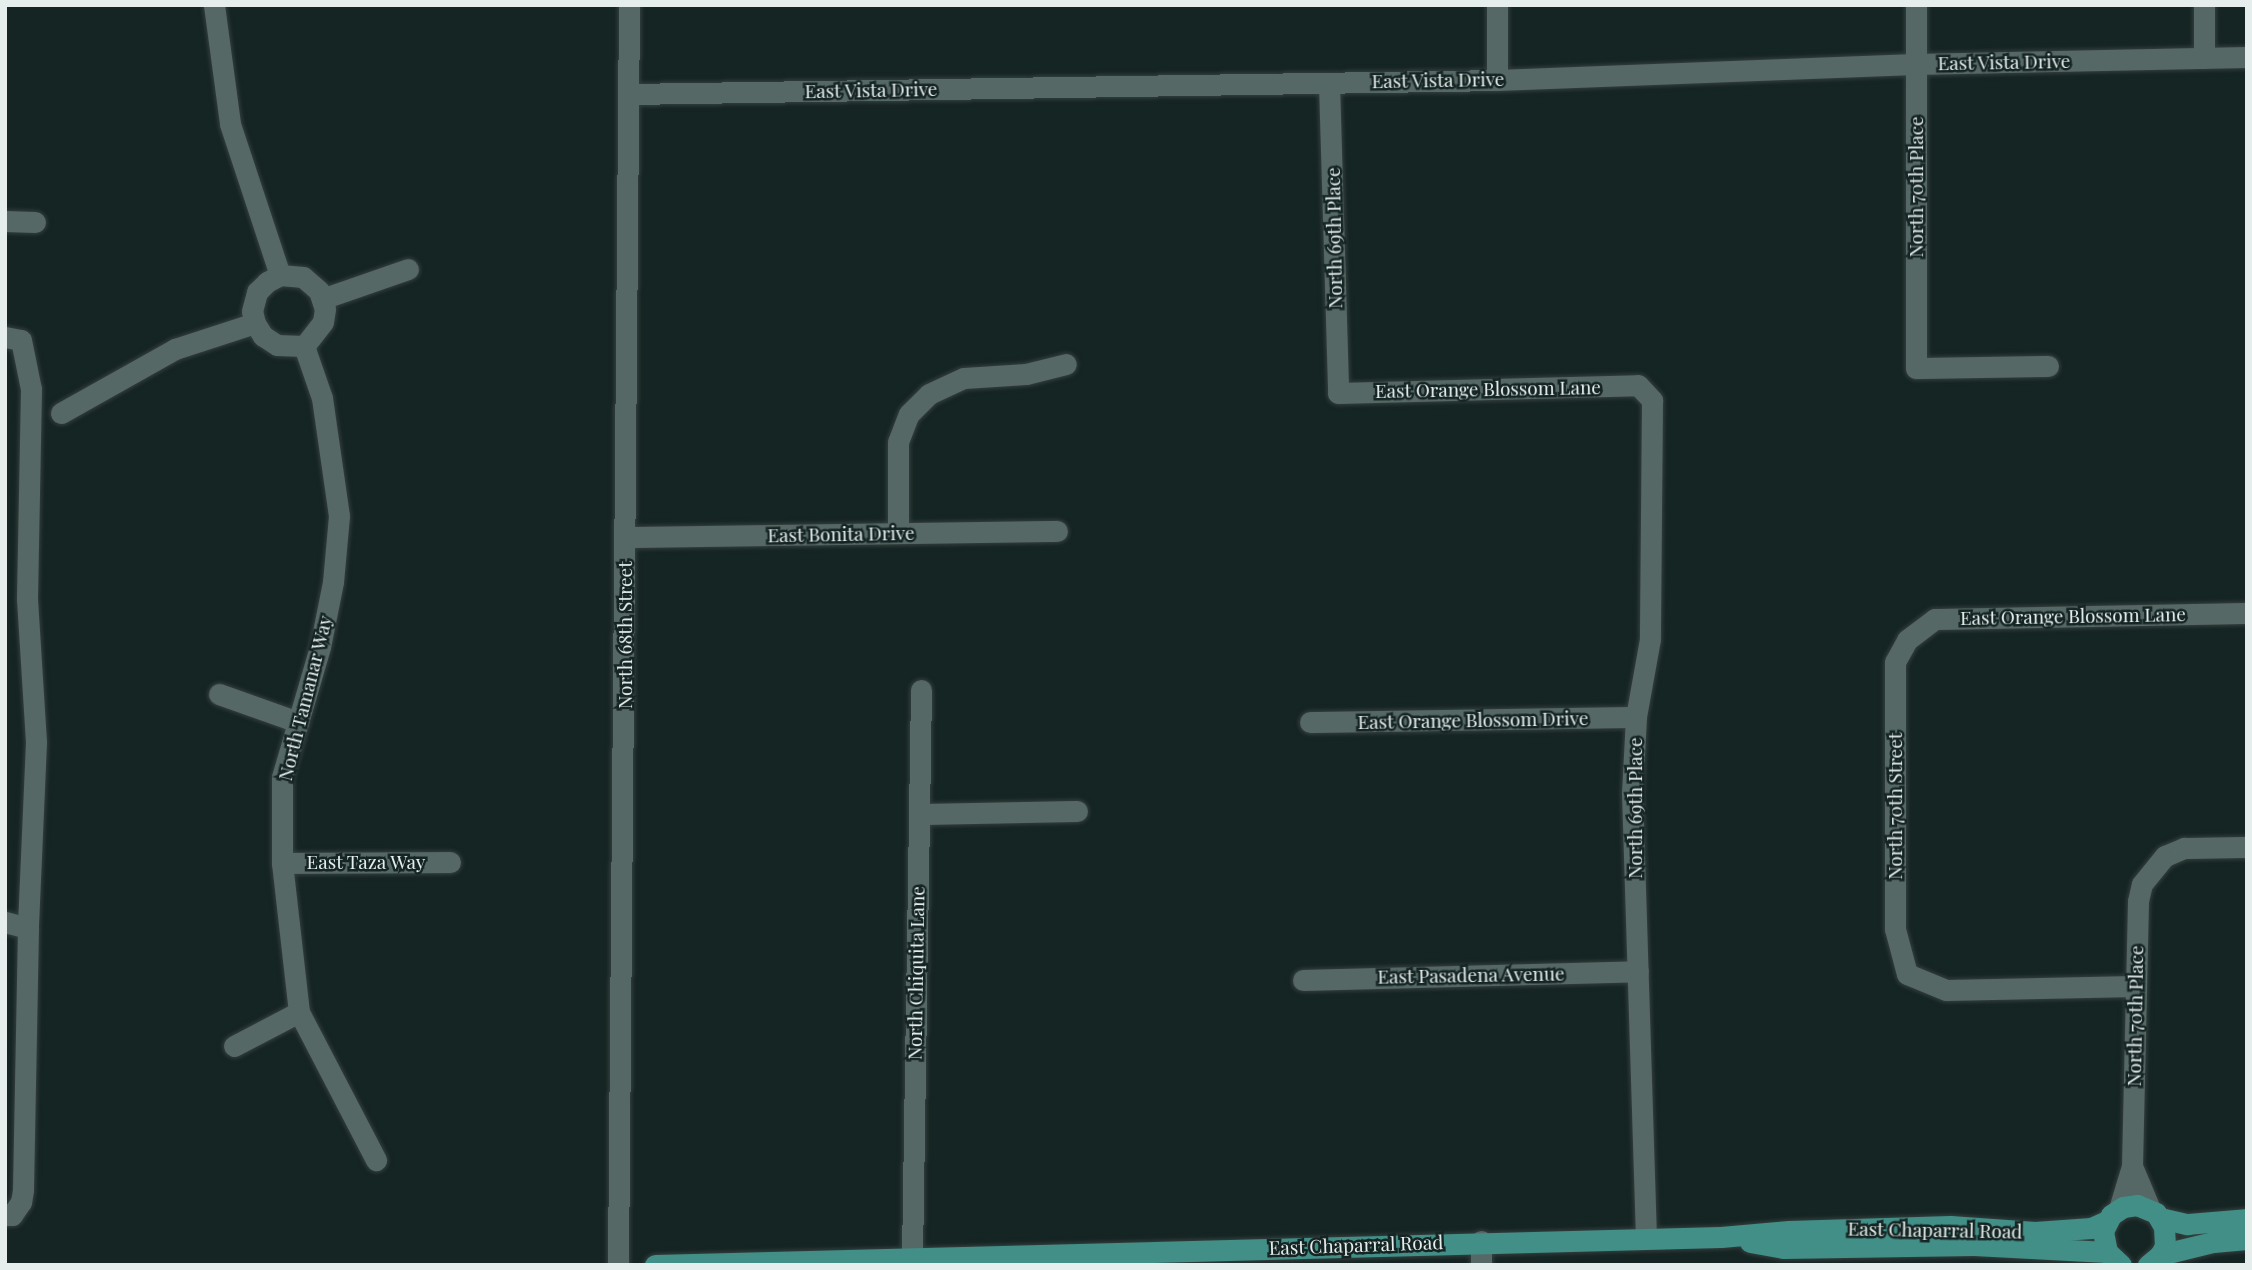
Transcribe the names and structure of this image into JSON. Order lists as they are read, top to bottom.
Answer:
{
  "streets": {
    "main road": ["East Chaparral Road"],
    "street": [
      "East Vista Drive",
      "North 70th Place",
      "North 69th Place",
      "East Orange Blossom Lane",
      "East Bonita Drive",
      "North 68th Street",
      "North Tamanar Way",
      "East Orange Blossom Drive",
      "North 70th Street",
      "East Taza Way",
      "North Chiquita Lane",
      "East Pasadena Avenue"
    ]
  },
  "crossings": [
    ["East Vista Drive", "North 70th Place"],
    ["East Vista Drive", "North 69th Place"],
    ["East Vista Drive", "North 68th Street"],
    ["North 70th Place", "North 70th Street"],
    ["North 70th Place", "East Chaparral Road"],
    ["North 69th Place", "East Orange Blossom Lane"],
    ["North 69th Place", "East Orange Blossom Drive"],
    ["North 69th Place", "East Pasadena Avenue"],
    ["North 69th Place", "East Chaparral Road"],
    ["East Orange Blossom Lane", "North 70th Street"],
    ["East Bonita Drive", "North 68th Street"],
    ["North Tamanar Way", "East Taza Way"],
    ["North Chiquita Lane", "East Chaparral Road"]
  ]
}
